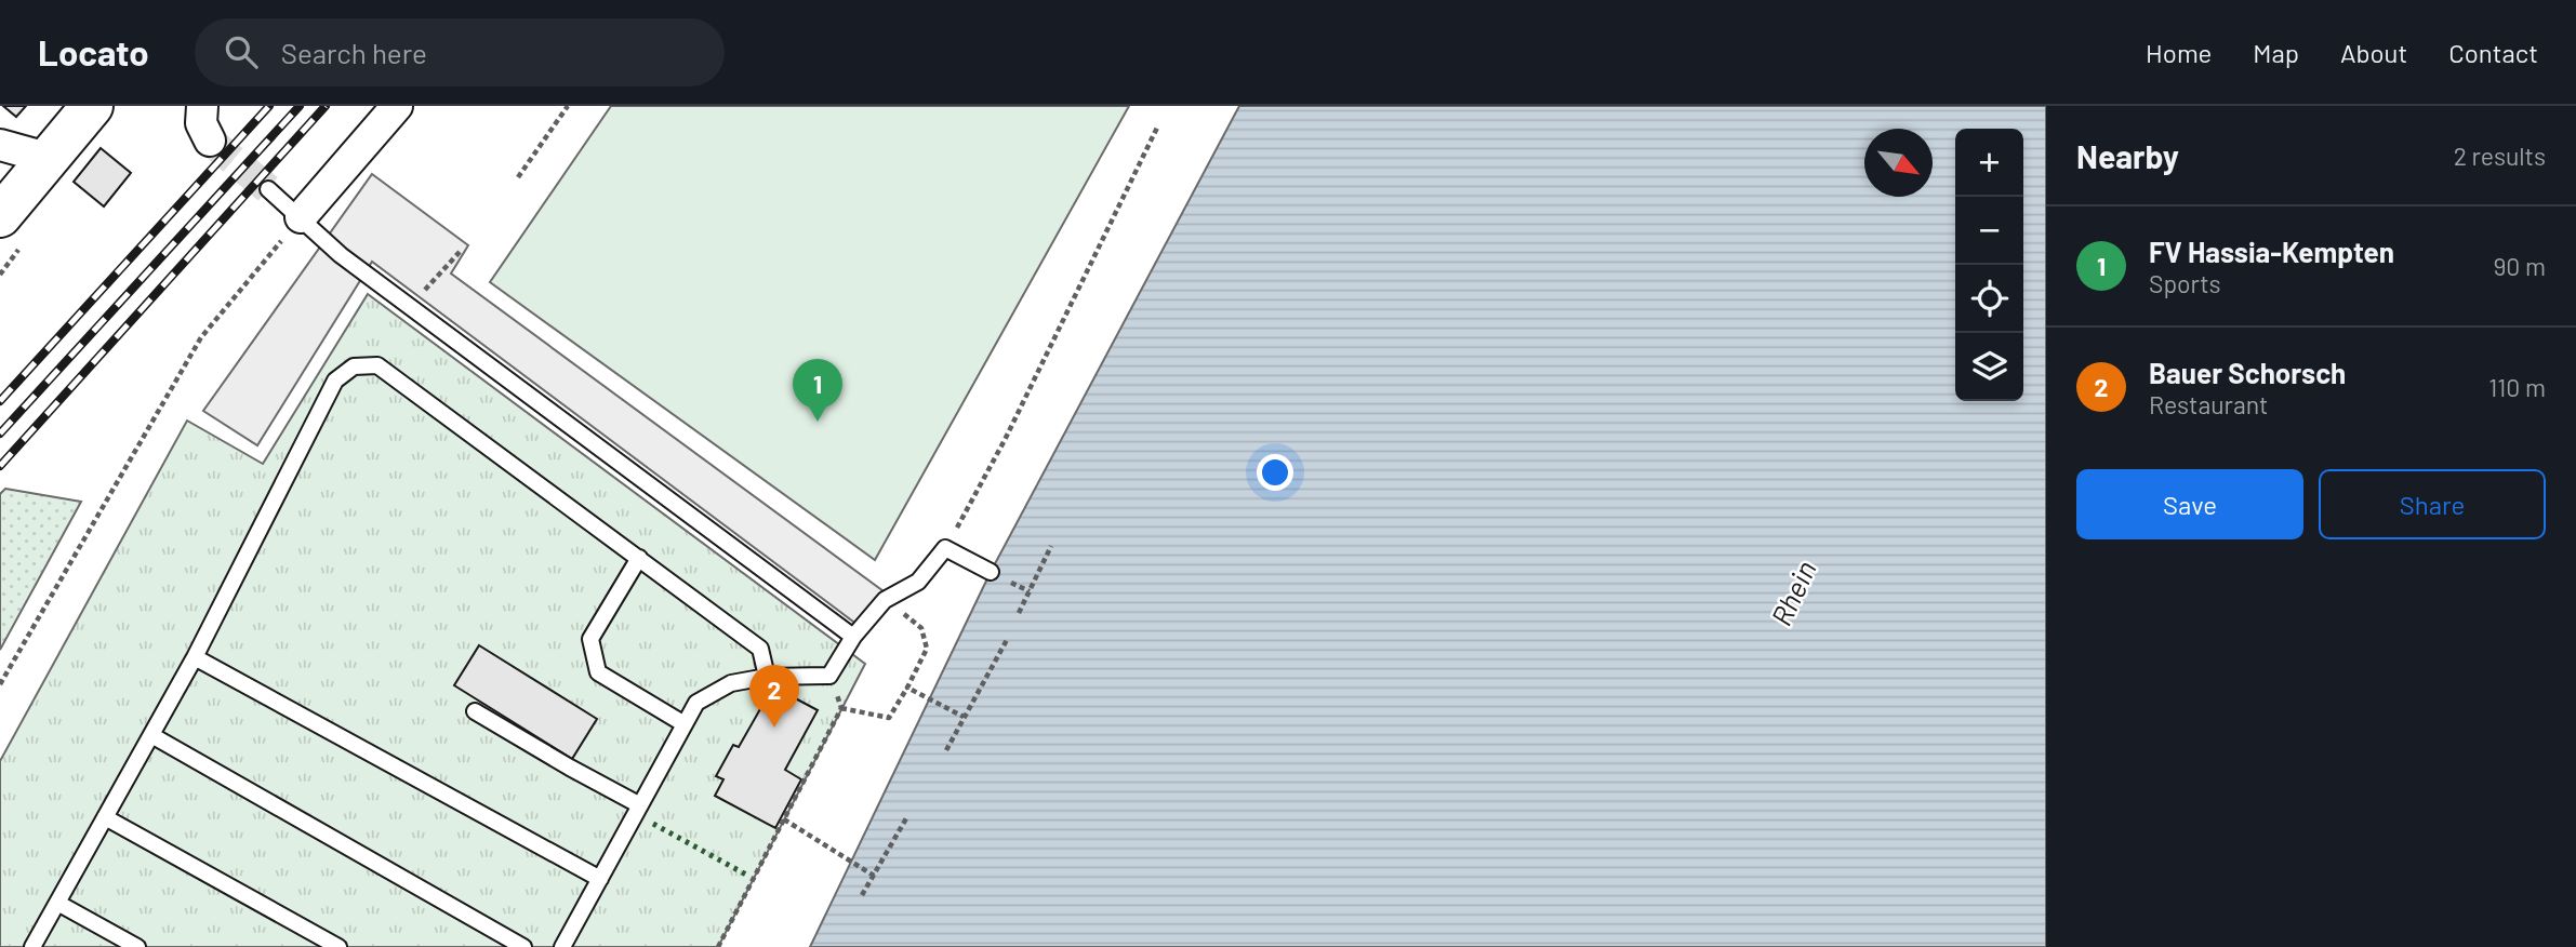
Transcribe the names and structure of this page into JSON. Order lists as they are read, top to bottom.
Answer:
{
  "water": ["Rhein"],
  "north": "bottom right",
  "page": {
    "header": "Locato",
    "search": "Search here",
    "nav": [
      "Home",
      "Map",
      "About",
      "Contact"
    ],
    "heading": ["Nearby", "2 results"],
    "map_buttons": ["+", "−"],
    "list": [
      {
        "mark": "1",
        "name": "FV Hassia-Kempten",
        "note": "Sports",
        "value": "90 m"
      },
      {
        "mark": "2",
        "name": "Bauer Schorsch",
        "note": "Restaurant",
        "value": "110 m"
      }
    ],
    "pins": ["1", "2"],
    "buttons": ["Save", "Share"]
  }
}
